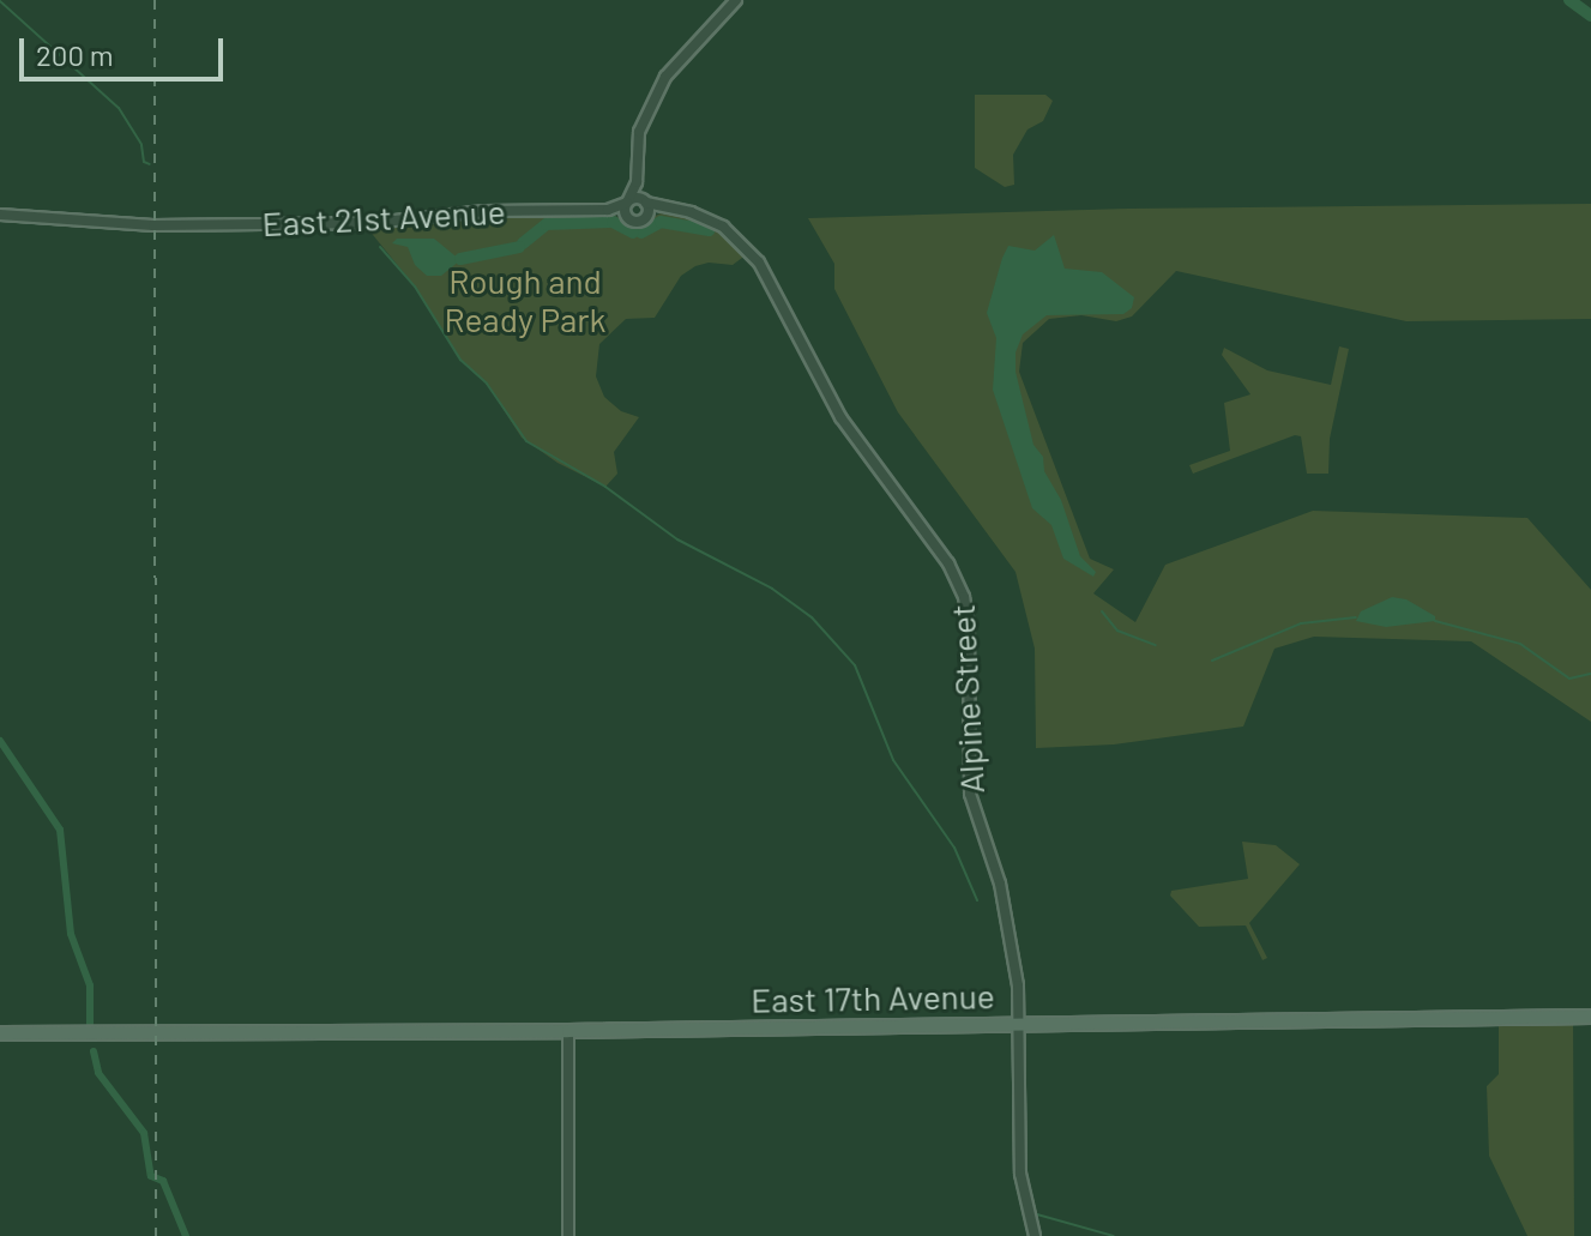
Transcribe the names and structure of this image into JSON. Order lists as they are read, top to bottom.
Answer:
{
  "streets": {
    "main road": ["East 17th Avenue"],
    "street": ["East 21st Avenue", "Alpine Street"]
  },
  "crossings": [
    ["Alpine Street", "East 17th Avenue"]
  ],
  "parks": ["Rough and Ready Park"],
  "scale_bar": "200 m"
}
